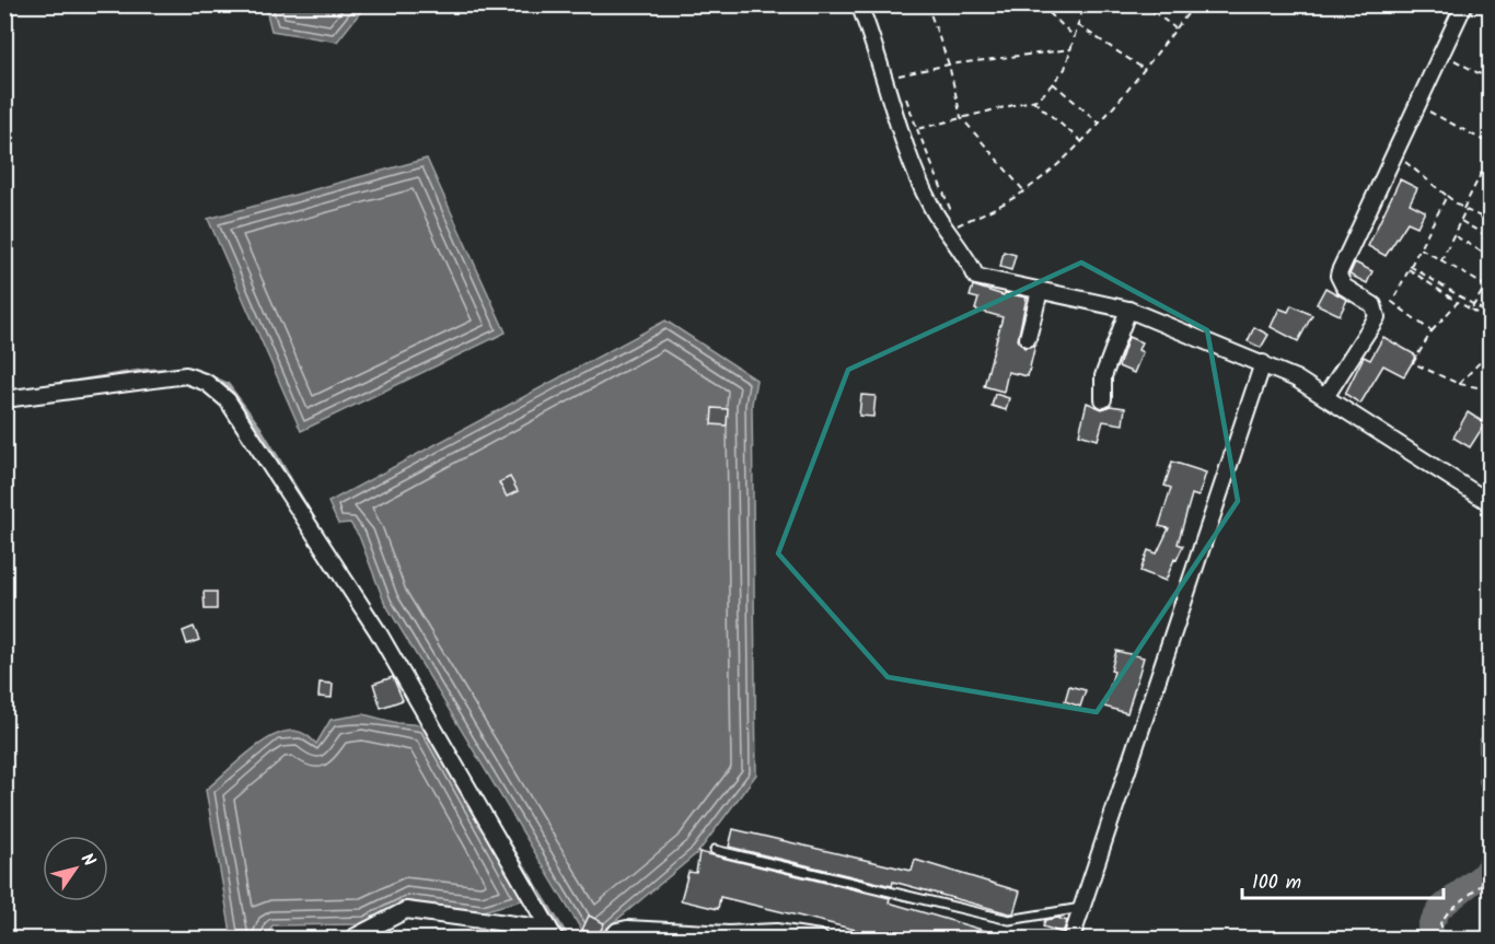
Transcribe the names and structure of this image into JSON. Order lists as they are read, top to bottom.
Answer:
{
  "scale_bar": "100 m",
  "north": "top right"
}
